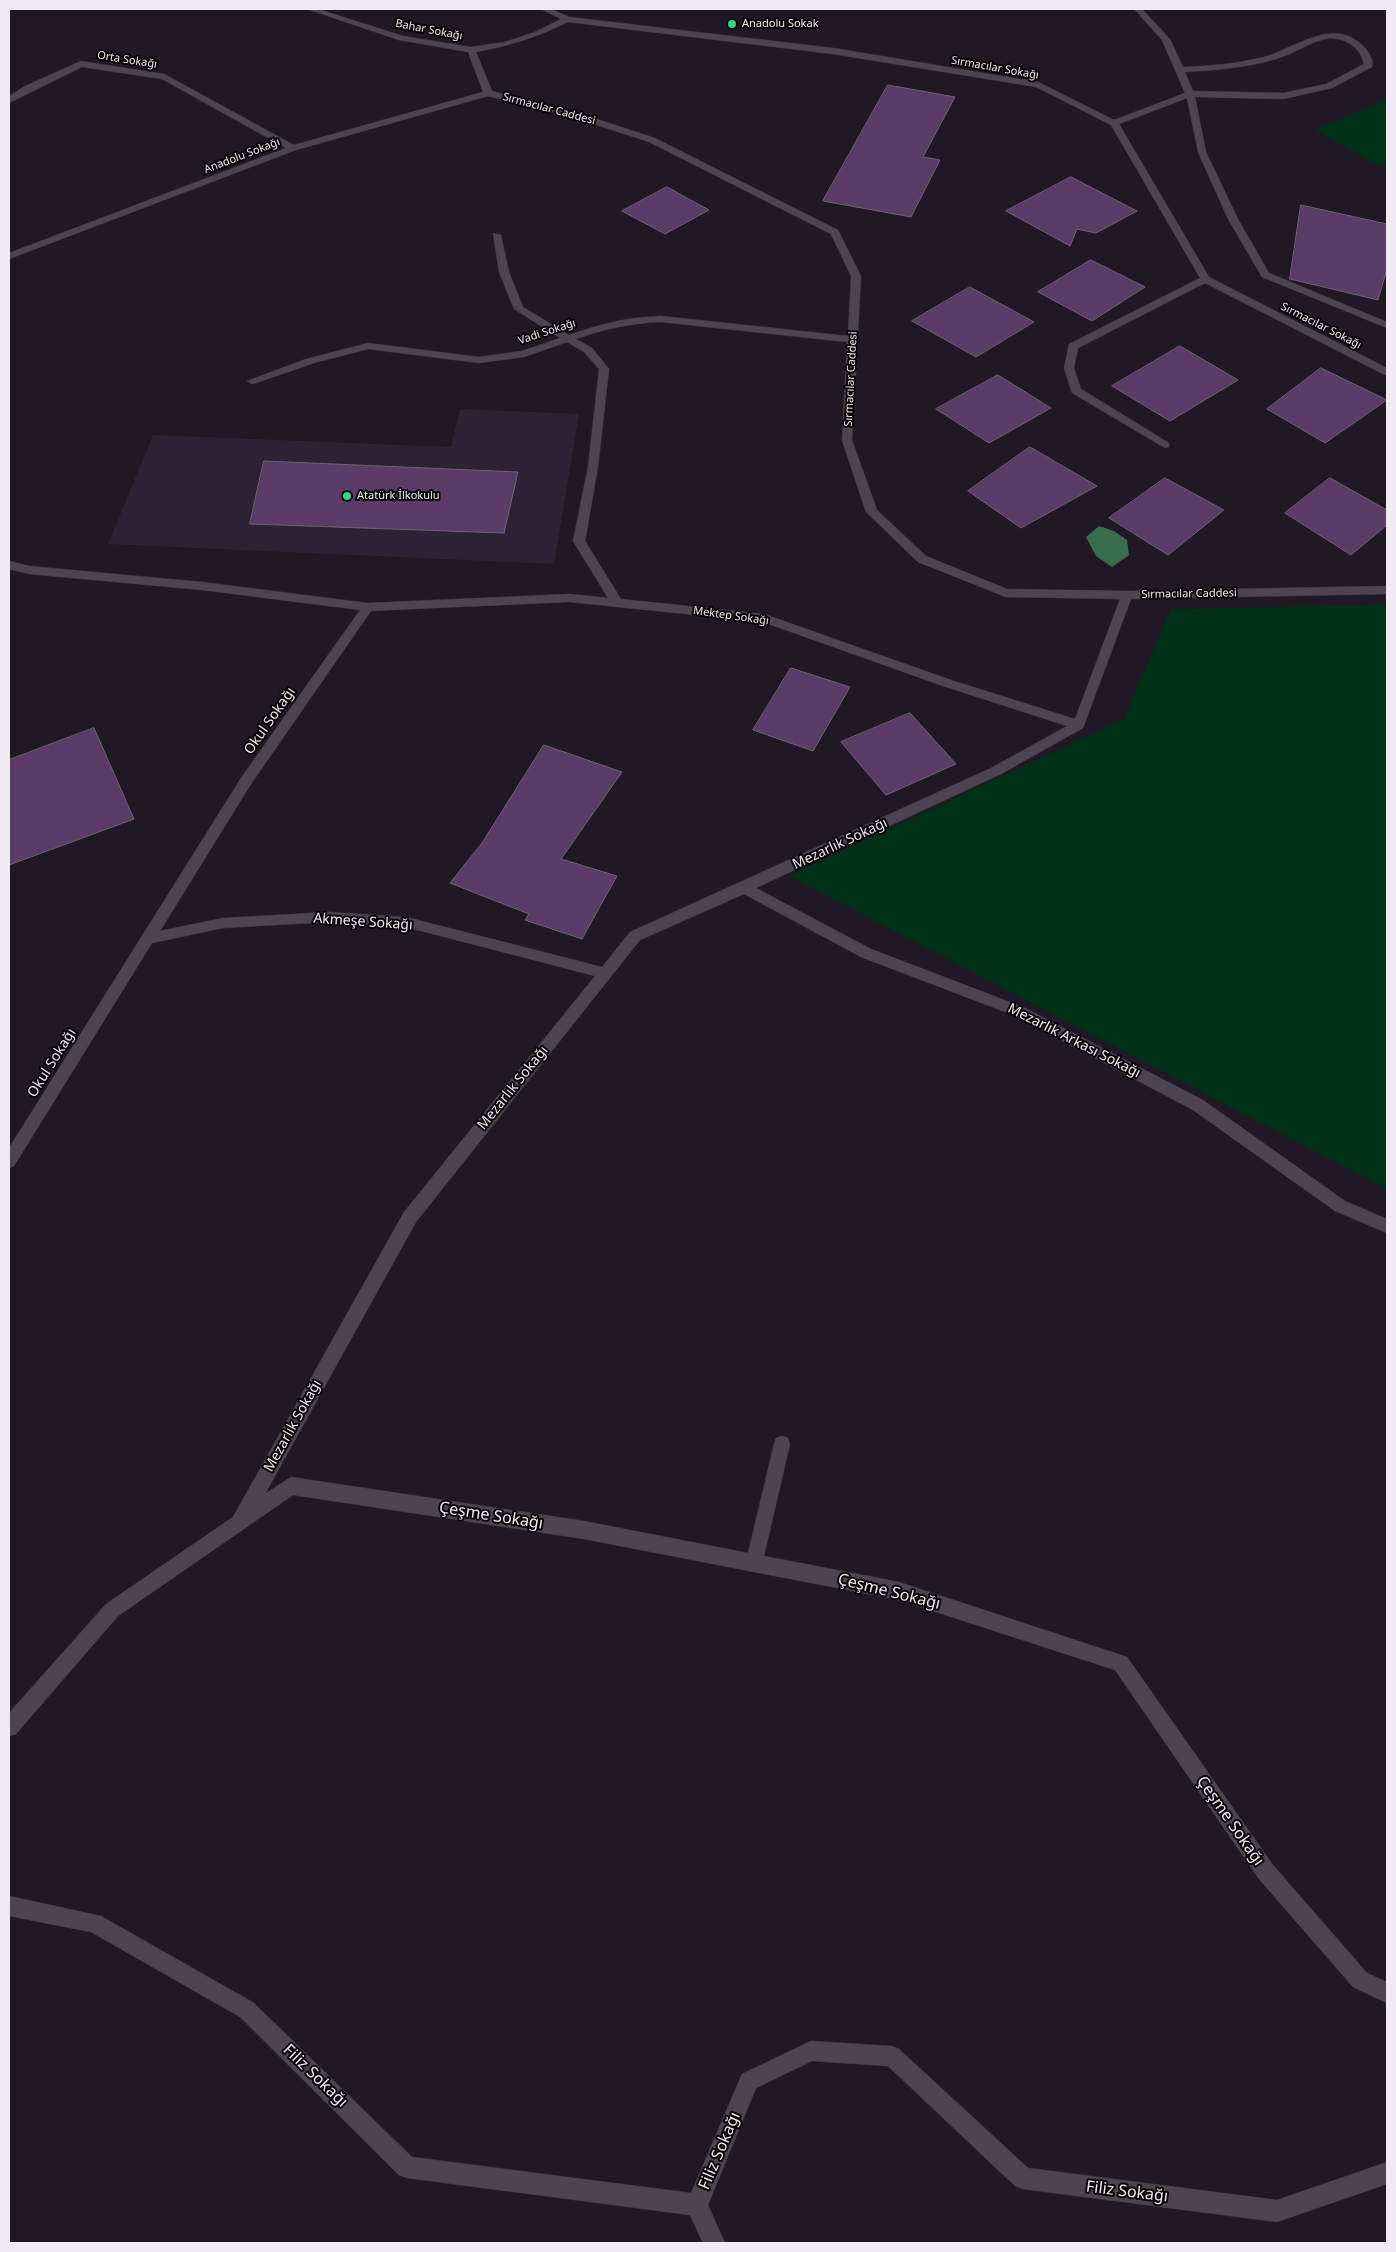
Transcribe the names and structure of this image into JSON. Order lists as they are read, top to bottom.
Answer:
{
  "streets": {
    "street": [
      "Bahar Sokağı",
      "Orta Sokağı",
      "Sırmacılar Sokağı",
      "Sırmacılar Caddesi",
      "Anadolu Sokağı",
      "Vadi Sokağı",
      "Mektep Sokağı",
      "Okul Sokağı",
      "Mezarlık Sokağı",
      "Akmeşe Sokağı",
      "Mezarlık Arkası Sokağı",
      "Çeşme Sokağı",
      "Filiz Sokağı"
    ]
  },
  "crossings": [
    ["Bahar Sokağı", "Sırmacılar Caddesi"],
    ["Bahar Sokağı", "Anadolu Sokağı"],
    ["Orta Sokağı", "Anadolu Sokağı"],
    ["Sırmacılar Caddesi", "Anadolu Sokağı"],
    ["Sırmacılar Caddesi", "Vadi Sokağı"],
    ["Mektep Sokağı", "Okul Sokağı"],
    ["Mektep Sokağı", "Mezarlık Sokağı"],
    ["Okul Sokağı", "Akmeşe Sokağı"],
    ["Mezarlık Sokağı", "Akmeşe Sokağı"],
    ["Mezarlık Sokağı", "Mezarlık Arkası Sokağı"],
    ["Mezarlık Sokağı", "Çeşme Sokağı"]
  ],
  "places": ["Anadolu Sokak", "Atatürk İlkokulu"]
}
